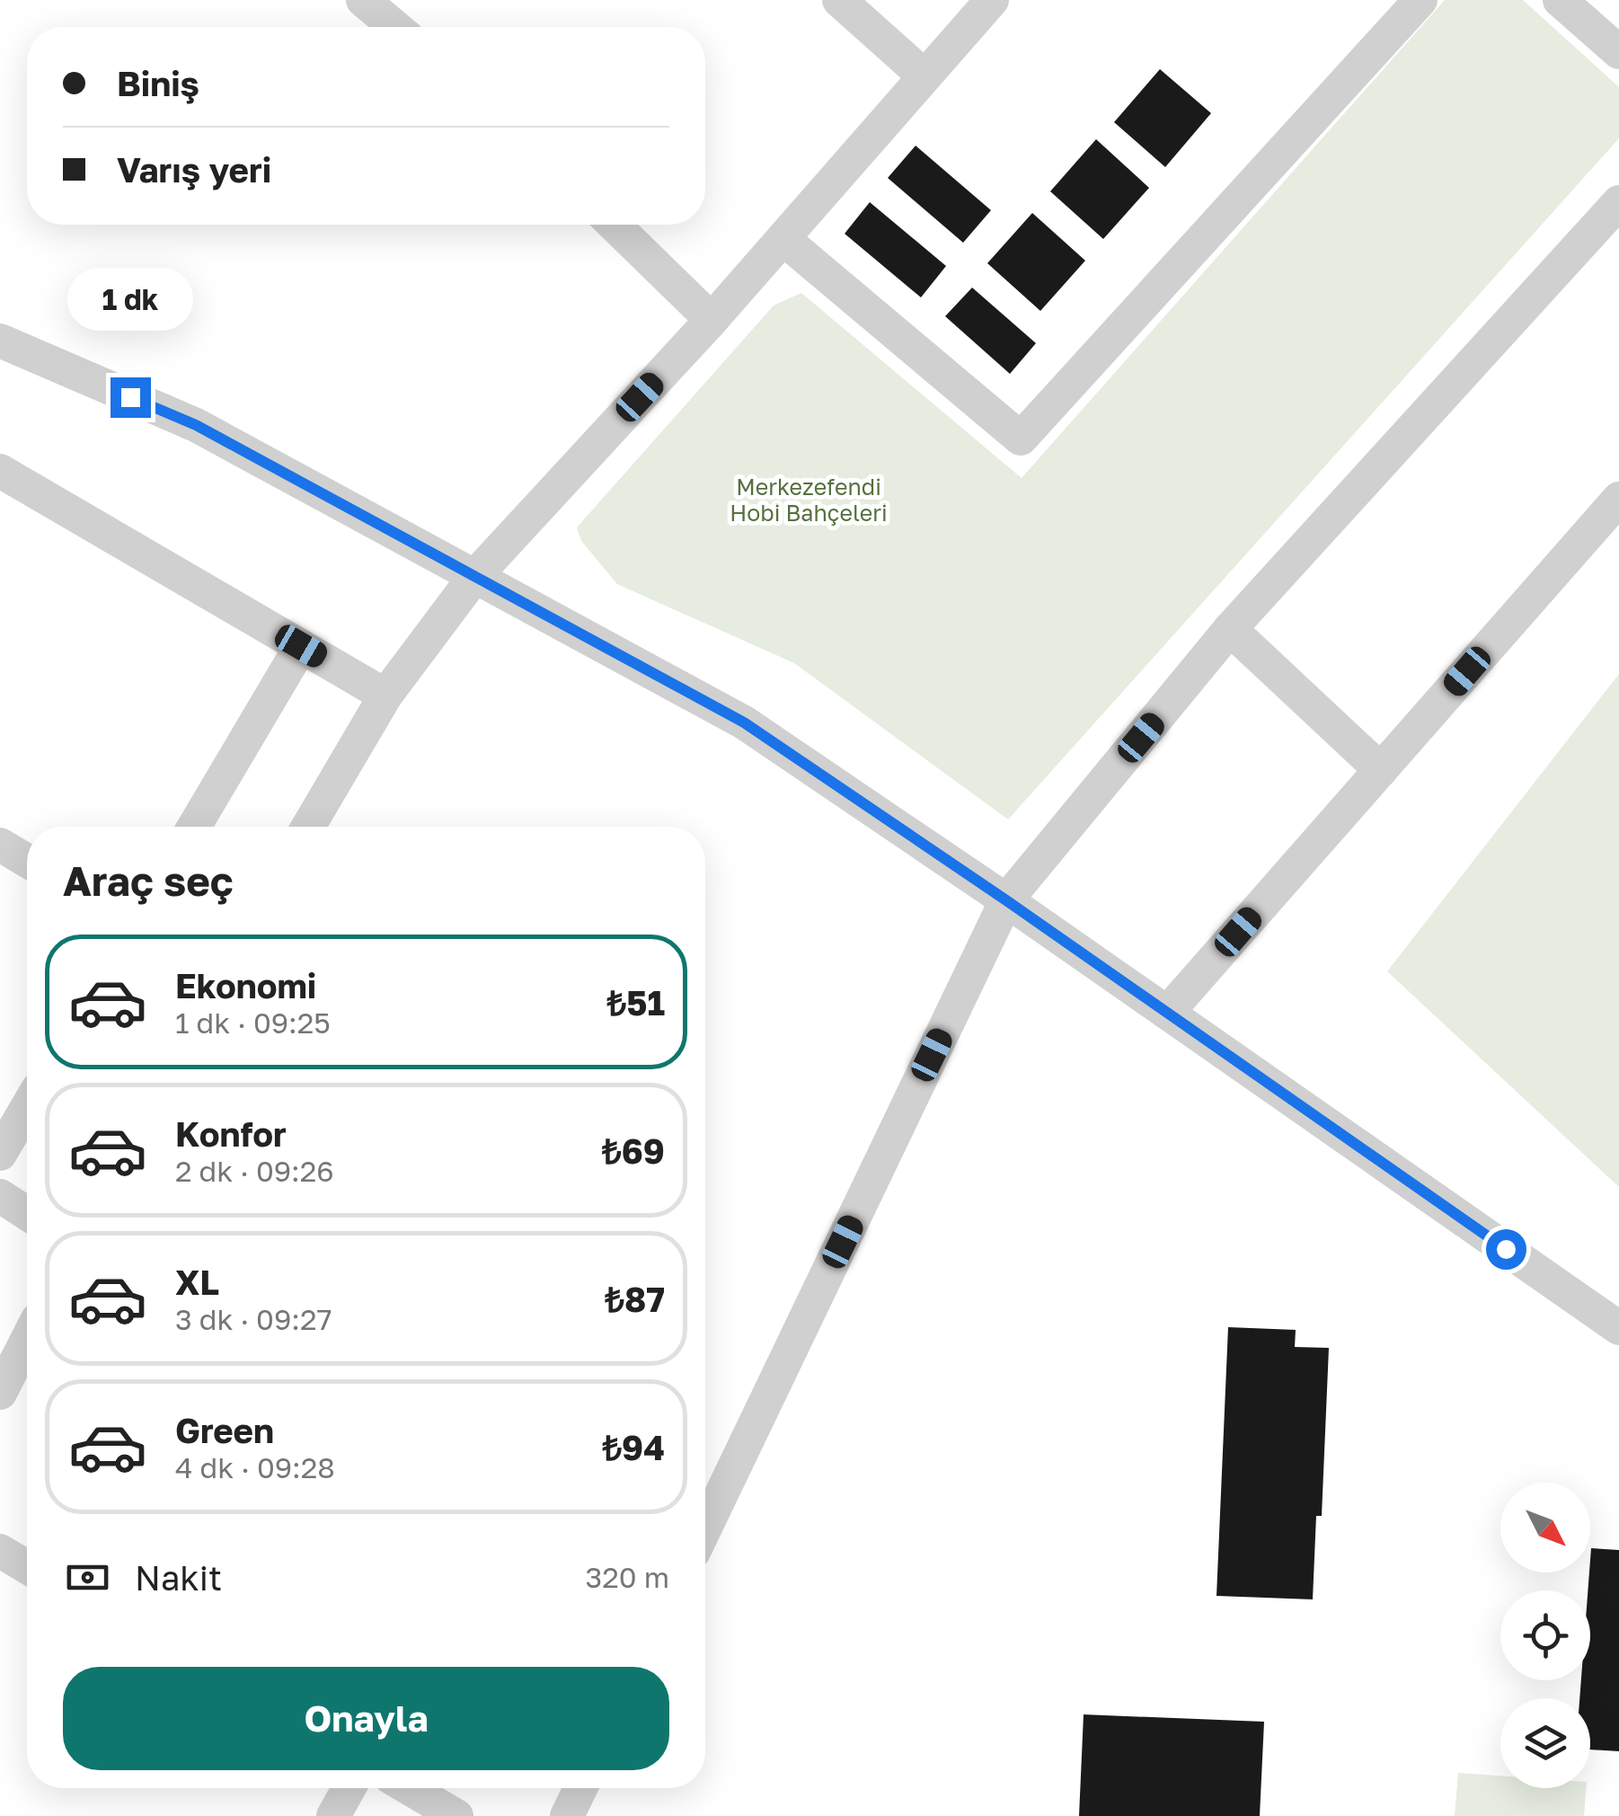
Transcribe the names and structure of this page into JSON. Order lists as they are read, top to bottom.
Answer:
{
  "parks": ["Merkezefendi Hobi Bahçeleri"],
  "north": "bottom right",
  "page": {
    "banner": ["Biniş", "Varış yeri"],
    "bubble": "1 dk",
    "heading": "Araç seç",
    "list": [
      {
        "name": "Ekonomi",
        "note": "1 dk · 09:25",
        "value": "₺51"
      },
      {
        "name": "Konfor",
        "note": "2 dk · 09:26",
        "value": "₺69"
      },
      {
        "name": "XL",
        "note": "3 dk · 09:27",
        "value": "₺87"
      },
      {
        "name": "Green",
        "note": "4 dk · 09:28",
        "value": "₺94"
      }
    ],
    "pay": ["Nakit", "320 m"],
    "buttons": "Onayla"
  }
}
